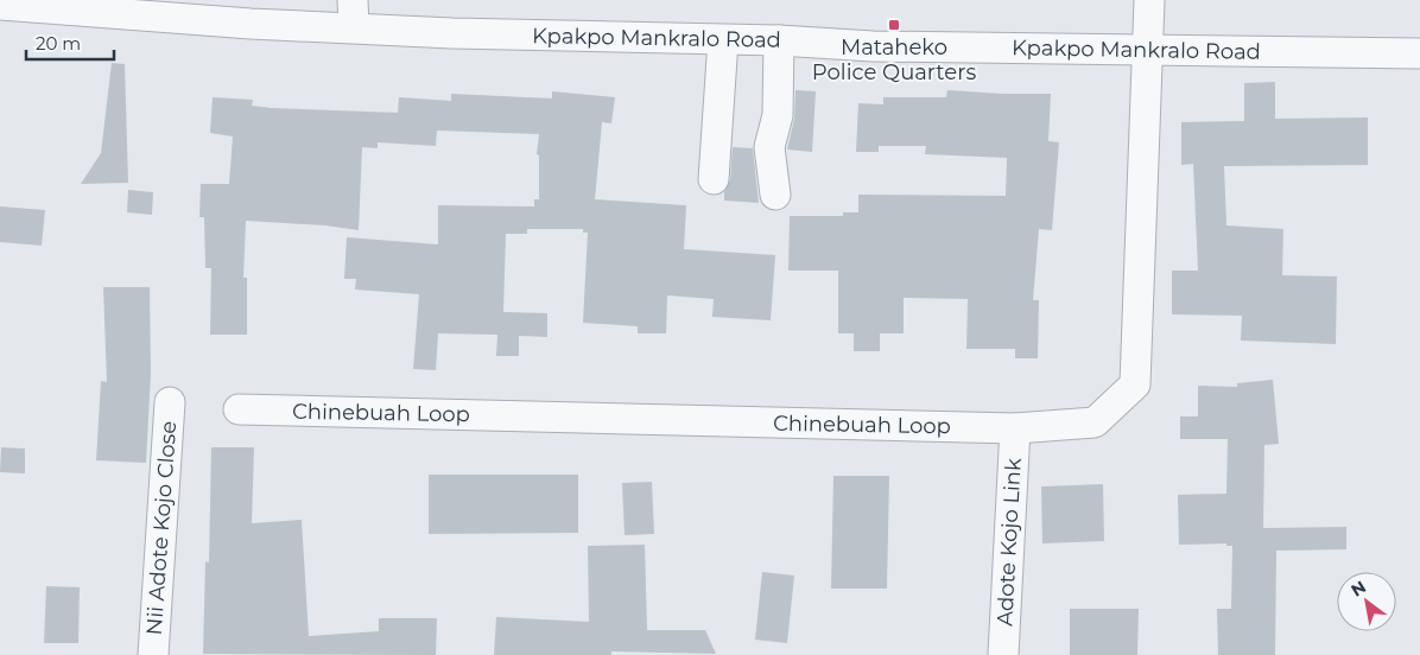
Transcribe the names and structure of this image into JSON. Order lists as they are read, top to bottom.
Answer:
{
  "streets": {
    "street": [
      "Kpakpo Mankralo Road",
      "Chinebuah Loop",
      "Nii Adote Kojo Close",
      "Adote Kojo Link"
    ]
  },
  "crossings": [
    ["Kpakpo Mankralo Road", "Chinebuah Loop"],
    ["Chinebuah Loop", "Adote Kojo Link"]
  ],
  "places": {
    "transit": ["Mataheko Police Quarters"]
  },
  "scale_bar": "20 m",
  "north": "top left"
}
